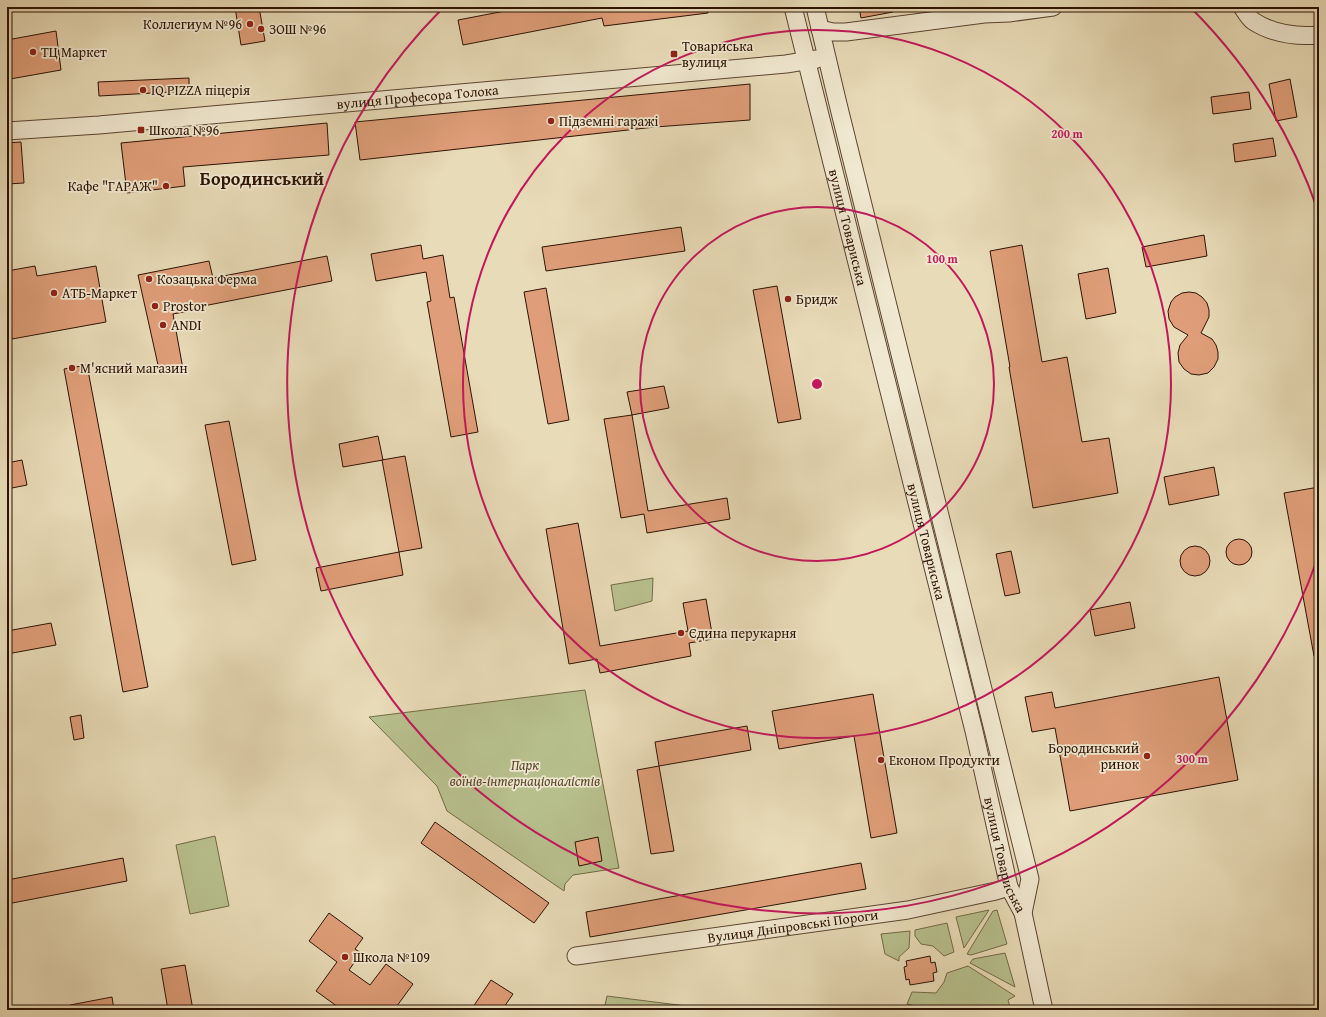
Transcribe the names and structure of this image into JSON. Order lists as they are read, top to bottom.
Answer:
{
  "streets": {
    "street": ["вулиця Професора Толока", "вулиця Товариська", "Вулиця Дніпровські Пороги"]
  },
  "crossings": [
    ["вулиця Професора Толока", "вулиця Товариська"],
    ["вулиця Товариська", "Вулиця Дніпровські Пороги"]
  ],
  "districts": ["Бородинський"],
  "parks": ["Парк воїнів-інтернаціоналістів"],
  "places": {
    "other": [
      "Коллегиум №96",
      "ЗОШ №96",
      "ТЦ Маркет",
      "IQ PIZZA піцерія",
      "Підземні гаражі",
      "Кафе \"ГАРАЖ\"",
      "Козацька Ферма",
      "АТБ-Маркет",
      "Бридж",
      "Prostor",
      "ANDI",
      "М'ясний магазин",
      "Єдина перукарня",
      "Бородинський ринок",
      "Економ Продукти",
      "Школа №109"
    ],
    "transit": ["Товариська вулиця", "Школа №96"]
  },
  "rings": ["200 m", "100 m", "300 m"]
}
